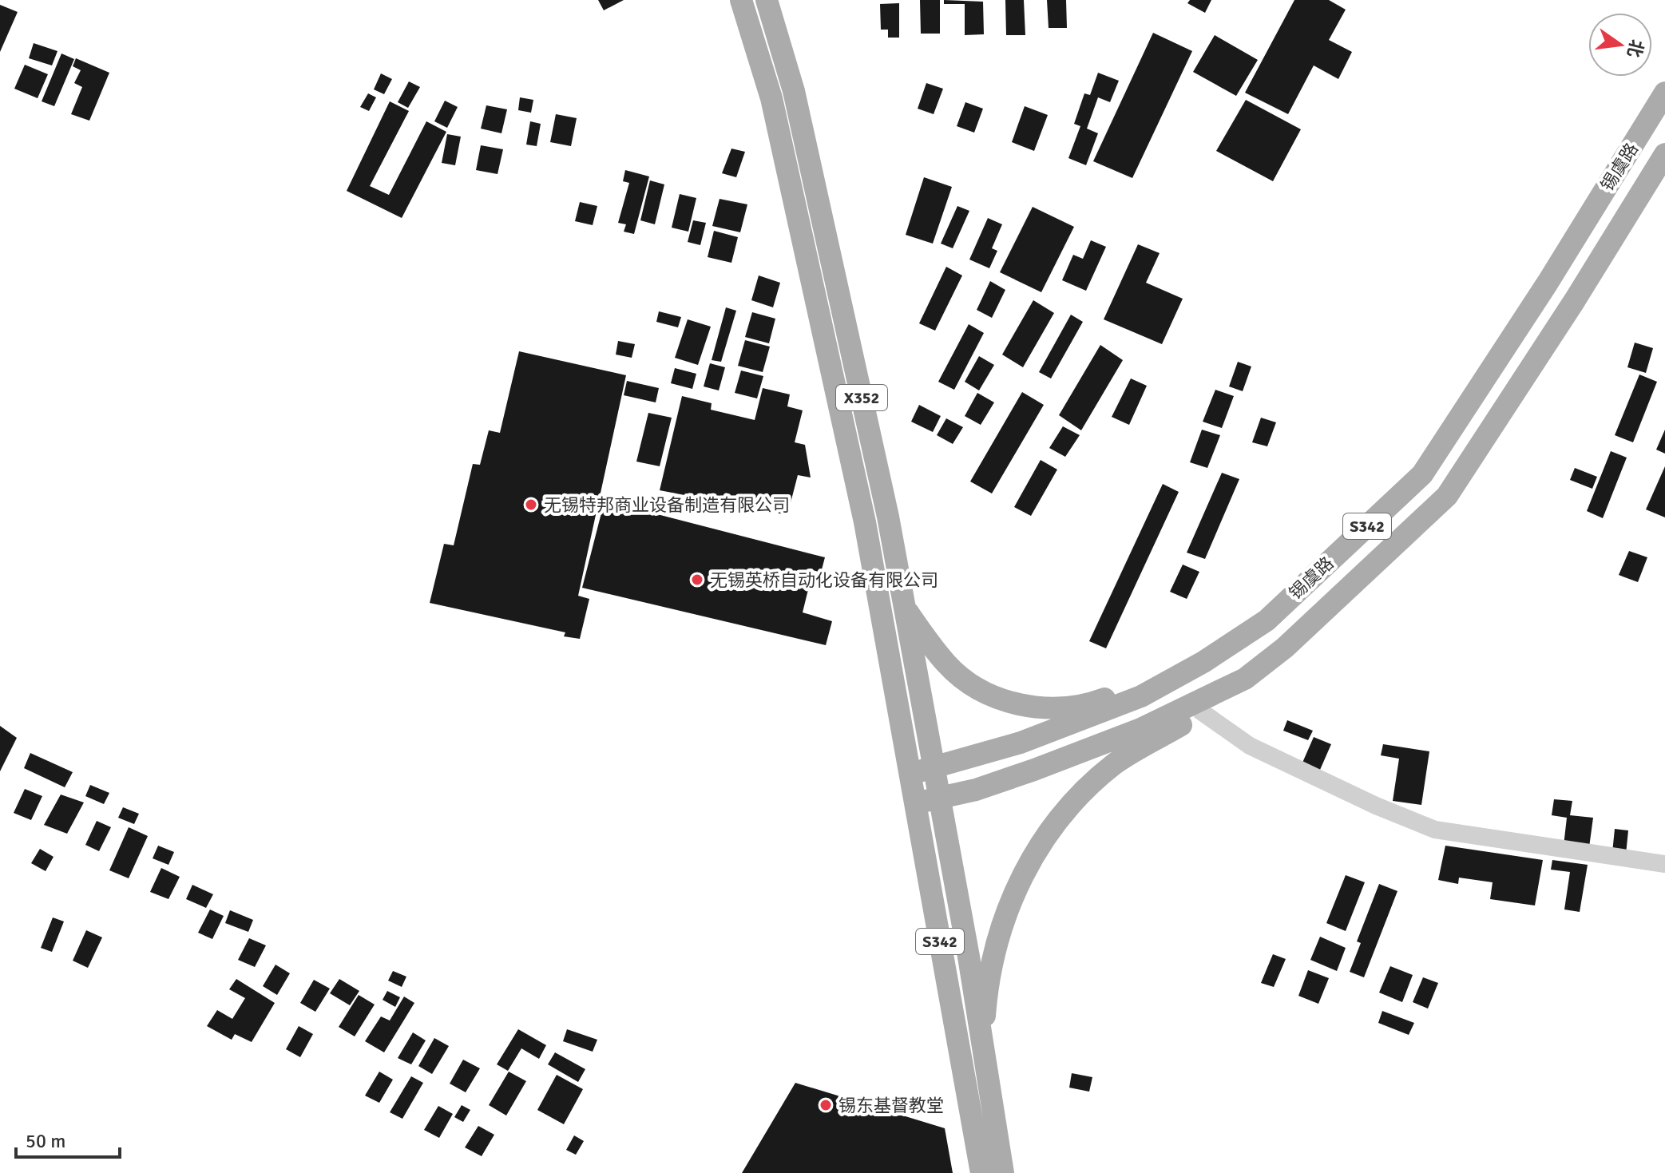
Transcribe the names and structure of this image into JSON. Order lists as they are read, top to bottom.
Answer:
{
  "streets": {
    "main road": ["锡虞路", "X352", "S342"]
  },
  "crossings": [
    ["锡虞路", "X352"],
    ["锡虞路", "S342"],
    ["X352", "S342"]
  ],
  "places": ["无锡特邦商业设备制造有限公司", "无锡英桥自动化设备有限公司", "锡东基督教堂"],
  "scale_bar": "50 m",
  "north": "right"
}
